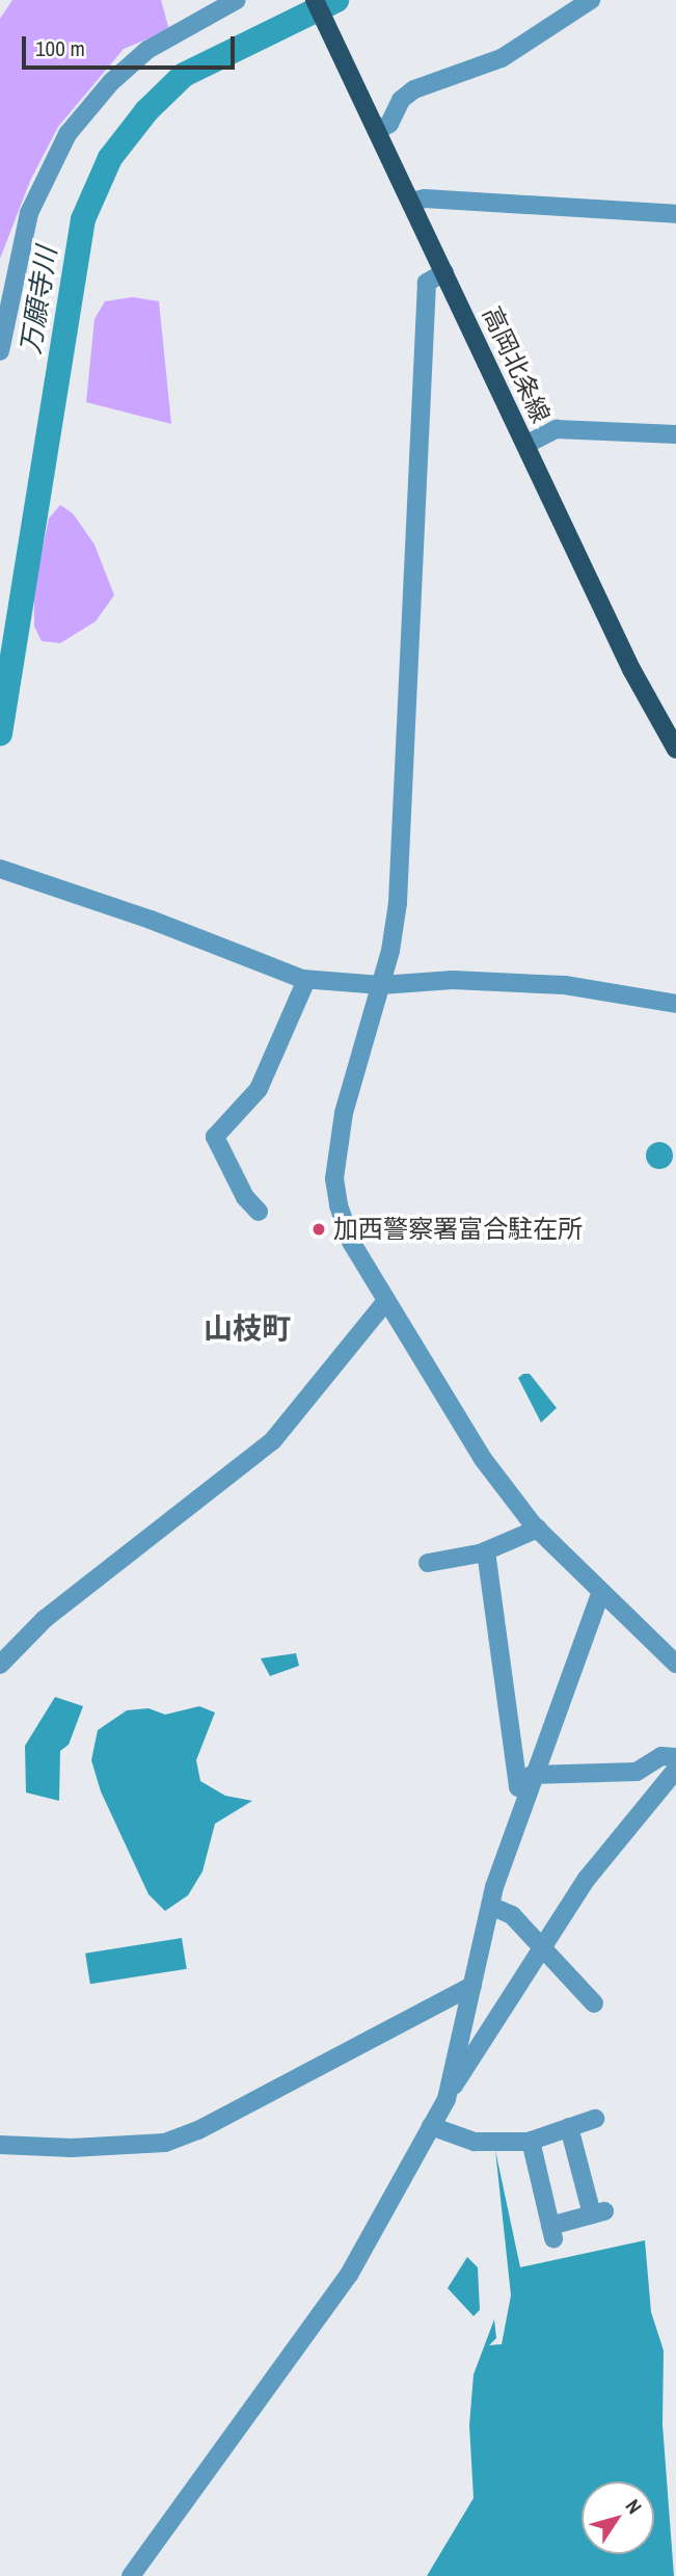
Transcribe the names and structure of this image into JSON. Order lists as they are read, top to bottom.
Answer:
{
  "streets": {
    "main road": ["高岡北条線"]
  },
  "districts": ["山枝町"],
  "water": ["万願寺川"],
  "places": ["加西警察署富合駐在所"],
  "scale_bar": "100 m",
  "north": "top right"
}
